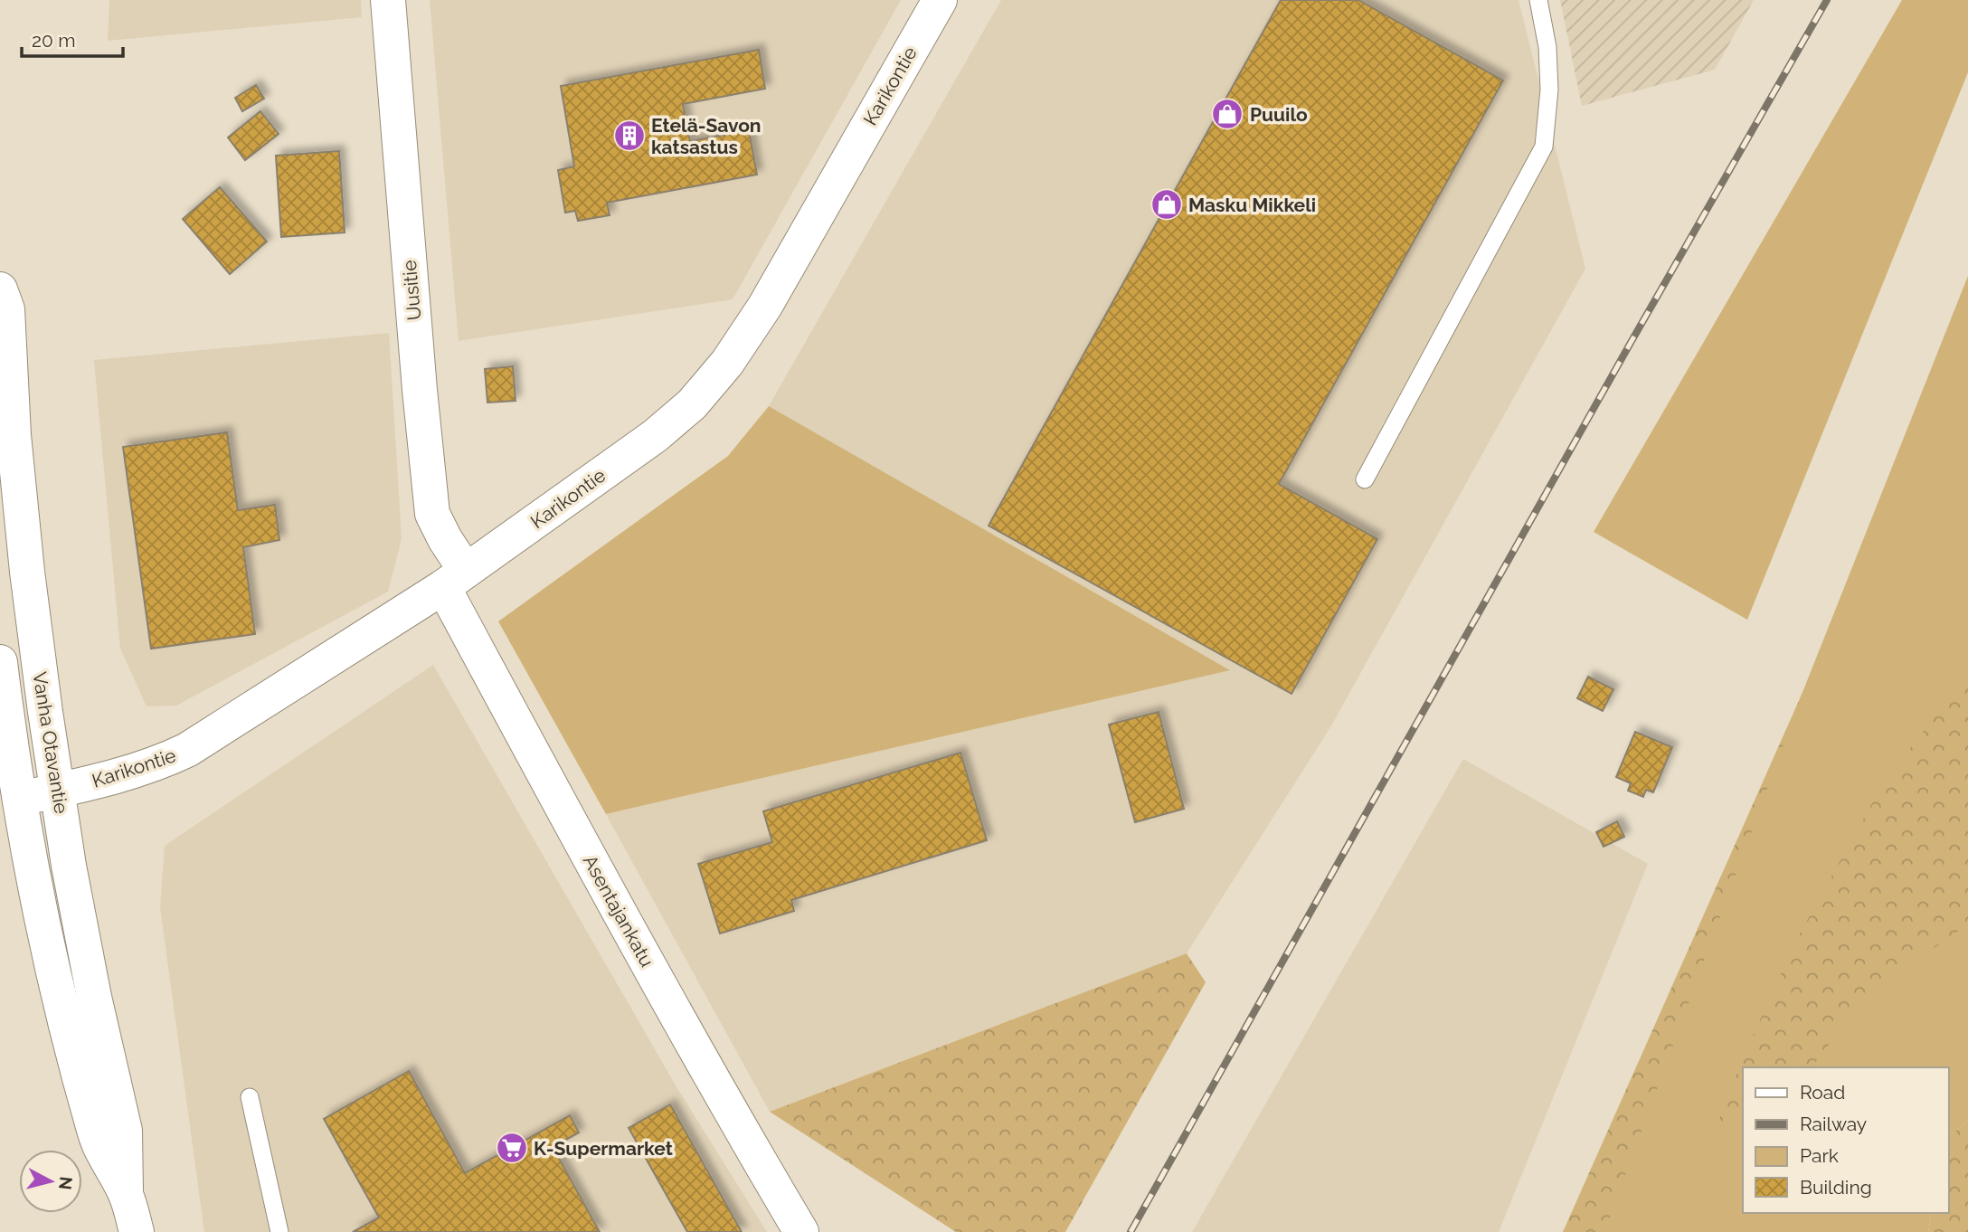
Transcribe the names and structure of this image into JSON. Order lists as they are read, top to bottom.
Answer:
{
  "streets": {
    "street": [
      "Karikontie",
      "Uusitie",
      "Vanha Otavantie",
      "Asentajankatu"
    ]
  },
  "crossings": [
    ["Karikontie", "Uusitie"],
    ["Karikontie", "Vanha Otavantie"],
    ["Karikontie", "Asentajankatu"],
    ["Uusitie", "Asentajankatu"]
  ],
  "places": {
    "shop": ["Puuilo", "Masku Mikkeli"],
    "building": ["Etelä-Savon katsastus"],
    "supermarket": ["K-Supermarket"]
  },
  "legend": [
    "Road",
    "Railway",
    "Park",
    "Building"
  ],
  "scale_bar": "20 m",
  "north": "right"
}
